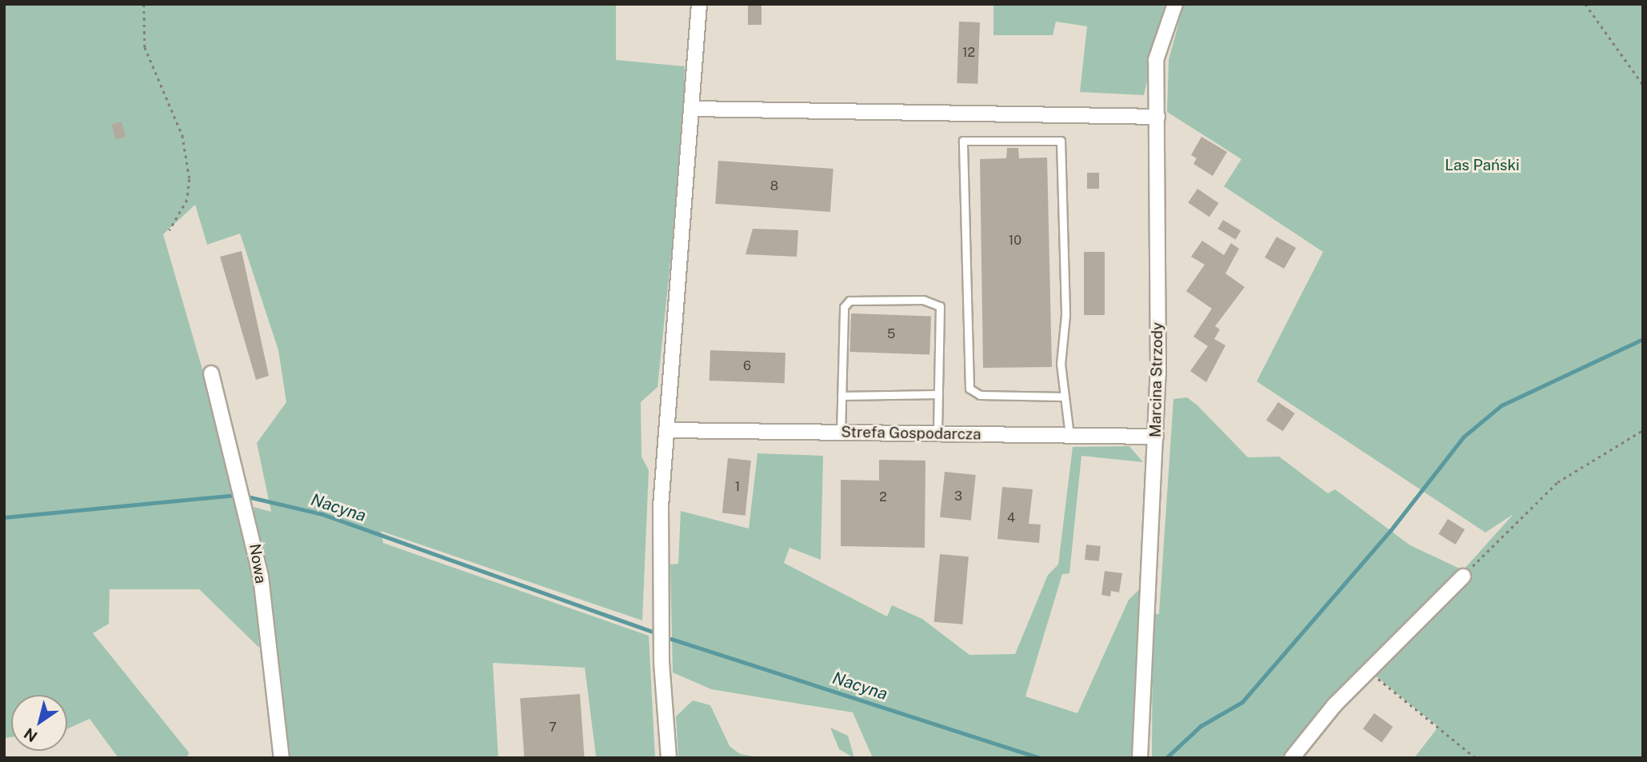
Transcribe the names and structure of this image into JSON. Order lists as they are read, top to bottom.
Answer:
{
  "streets": {
    "street": ["Marcina Strzody", "Strefa Gospodarcza", "Nowa"]
  },
  "crossings": [
    ["Marcina Strzody", "Strefa Gospodarcza"]
  ],
  "water": ["Nacyna"],
  "parks": ["Las Pański"],
  "house_numbers": [
    "12",
    "8",
    "10",
    "5",
    "6",
    "1",
    "3",
    "2",
    "4",
    "7"
  ],
  "north": "bottom left"
}
